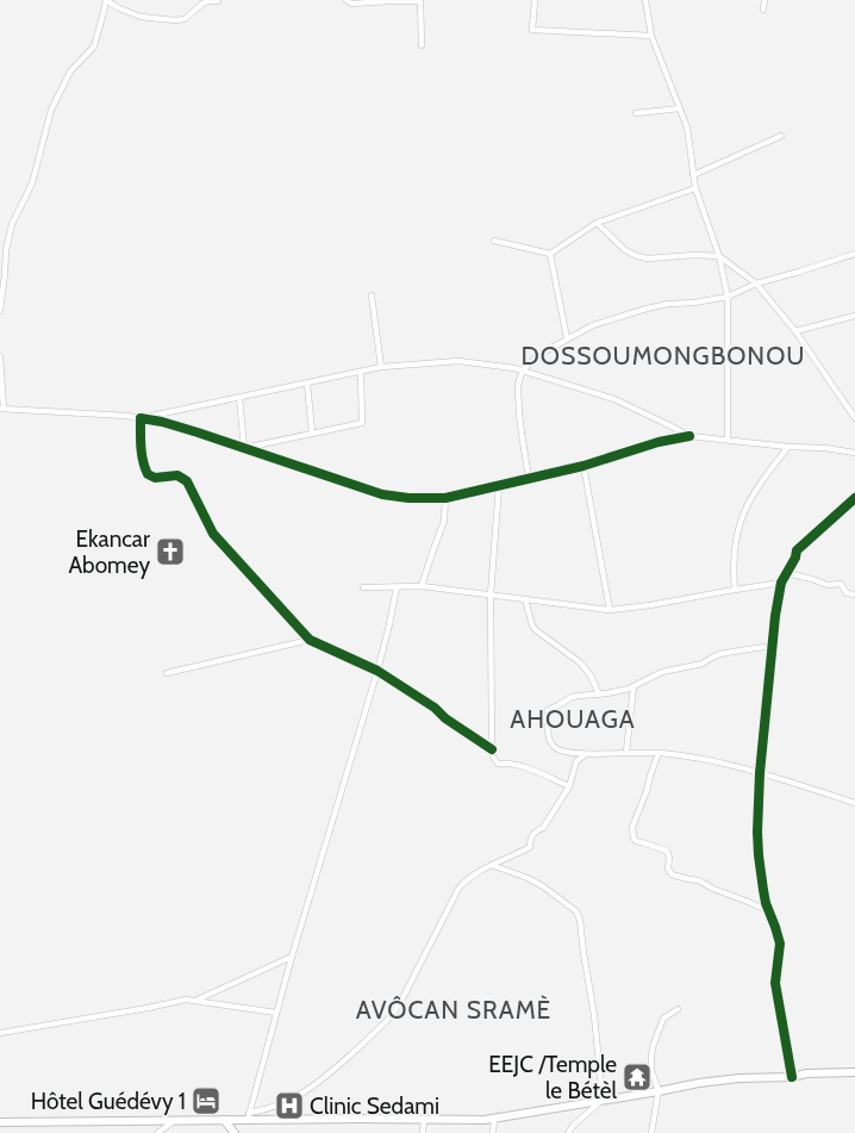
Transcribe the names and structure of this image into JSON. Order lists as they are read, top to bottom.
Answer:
{
  "districts": ["DOSSOUMONGBONOU", "AHOUAGA", "AVÔCAN SRAMÈ"],
  "places": {
    "church": ["Ekancar Abomey"],
    "temple": ["EEJC /Temple le Bétèl"],
    "hotel": ["Hôtel Guédévy 1"],
    "hospital": ["Clinic Sedami"]
  }
}
